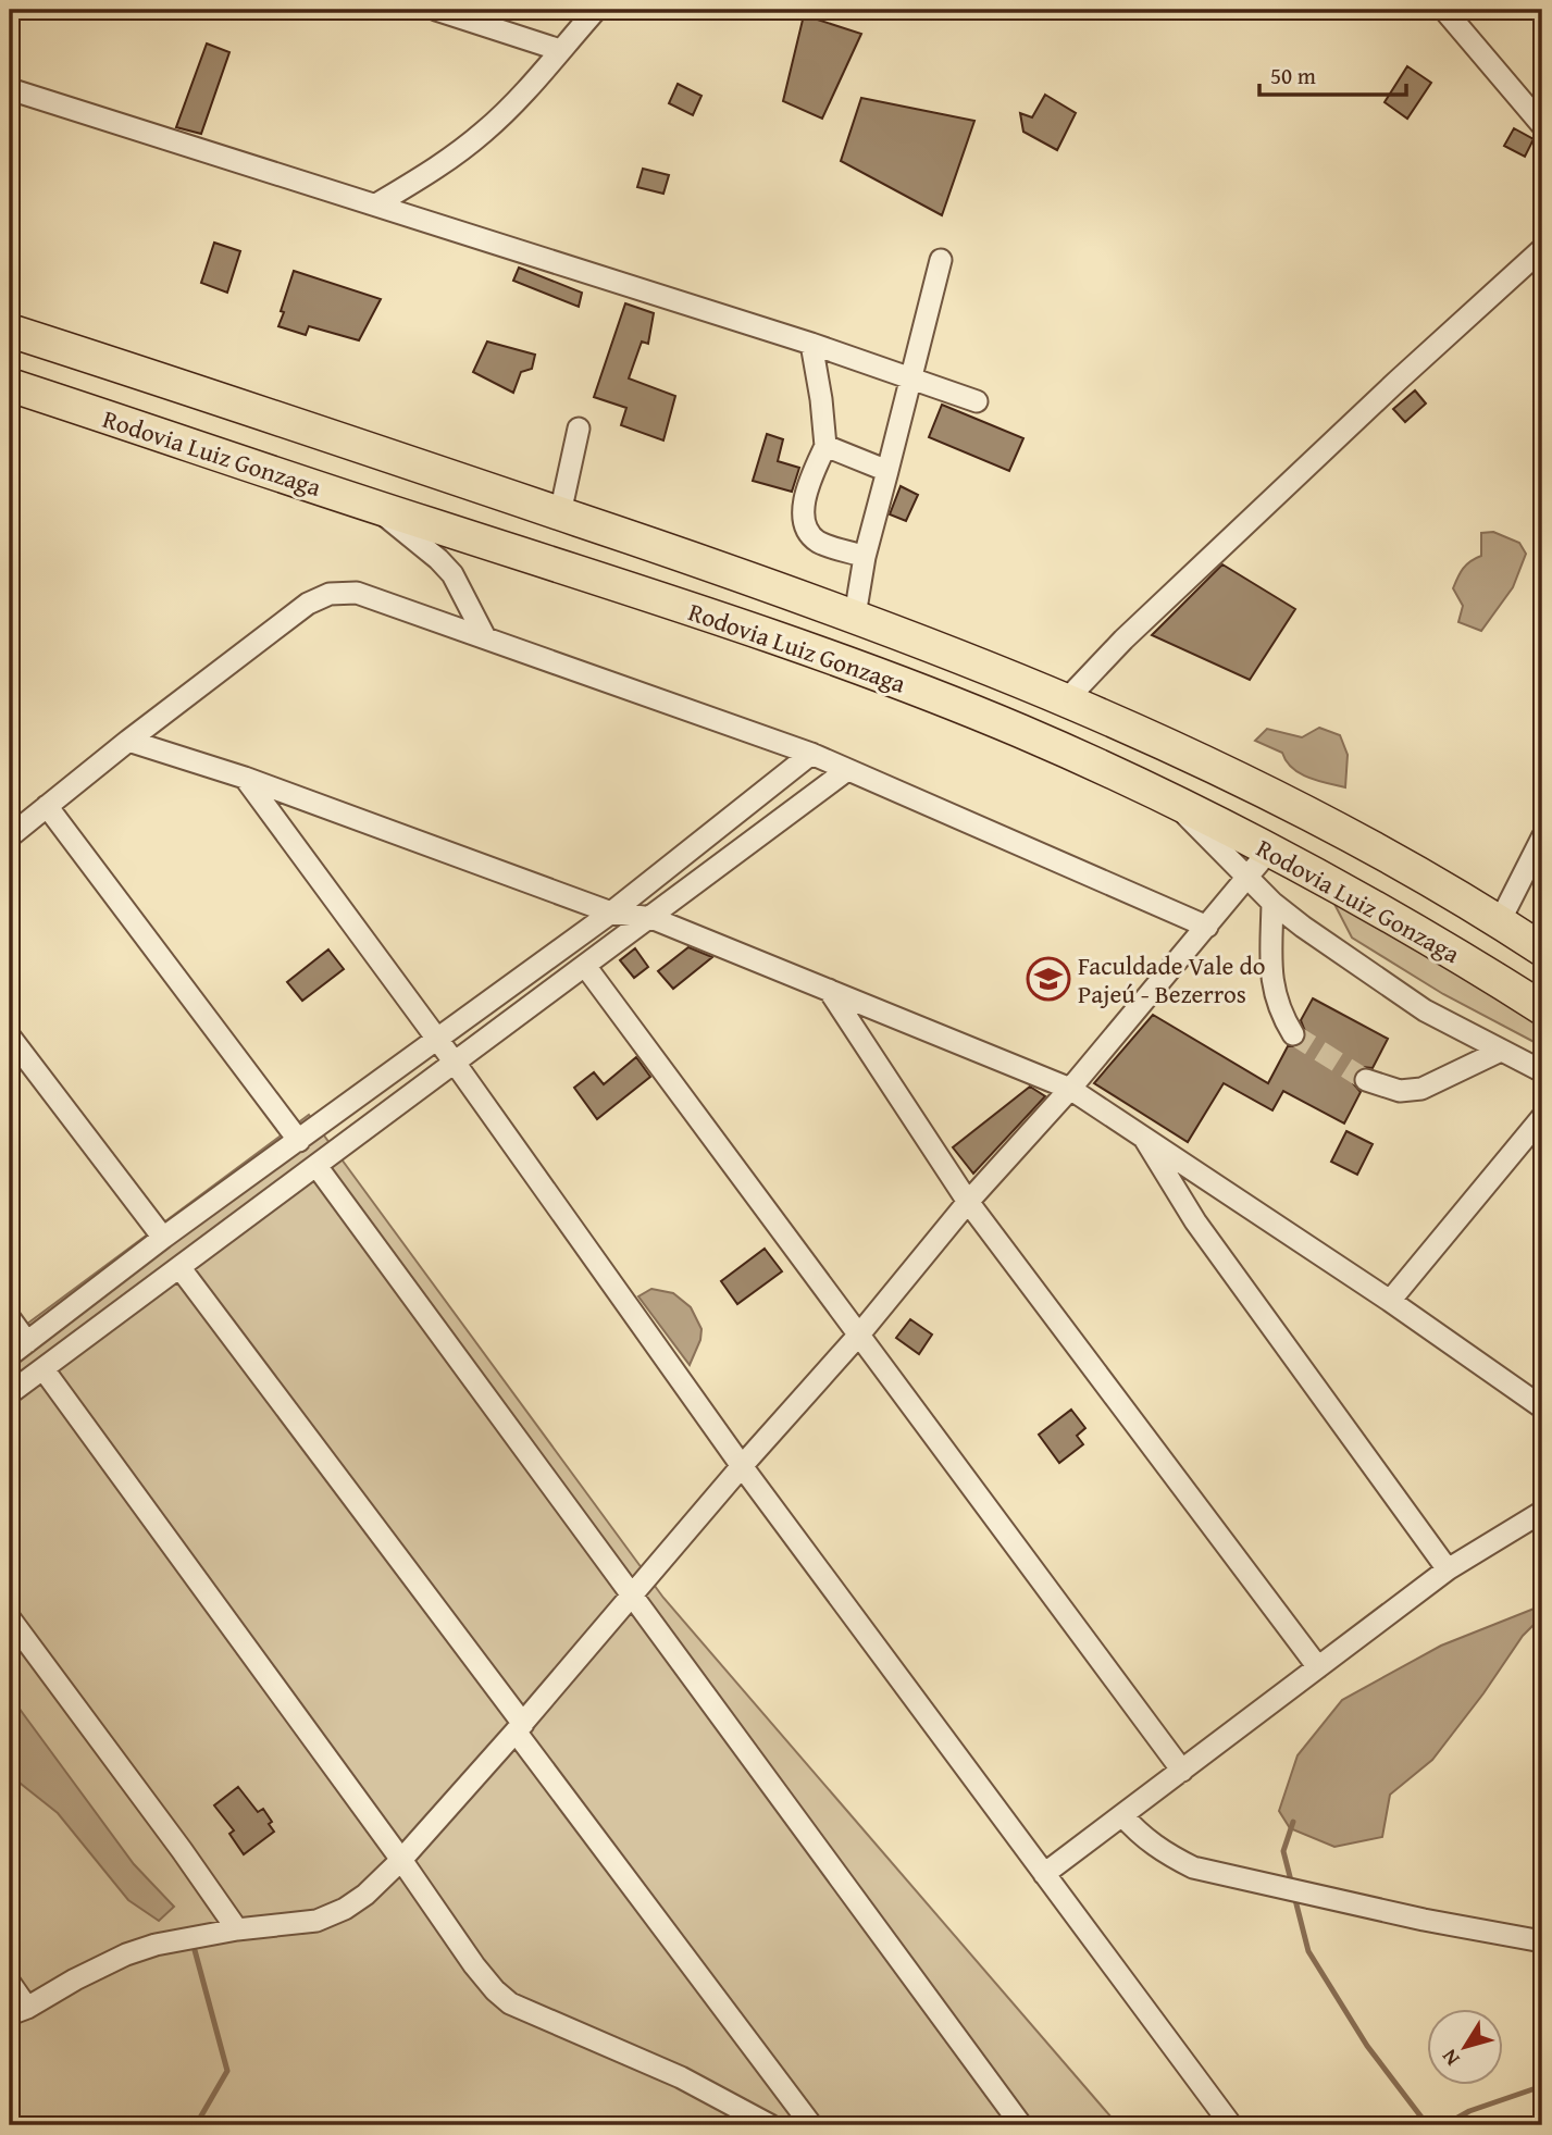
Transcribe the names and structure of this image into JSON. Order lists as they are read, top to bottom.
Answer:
{
  "streets": {
    "highway": ["Rodovia Luiz Gonzaga"]
  },
  "places": {
    "school or university": ["Faculdade Vale do Pajeú - Bezerros"]
  },
  "scale_bar": "50 m",
  "north": "bottom left"
}
